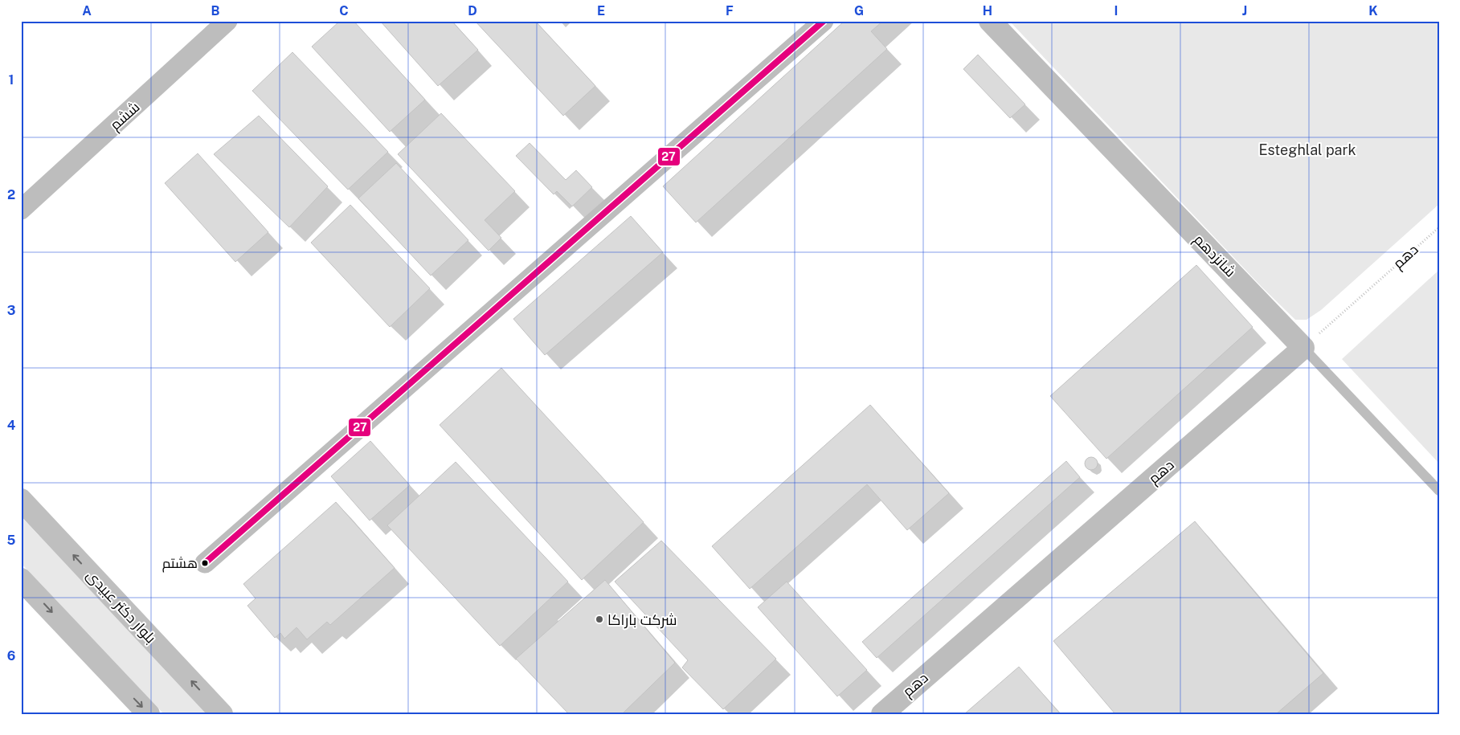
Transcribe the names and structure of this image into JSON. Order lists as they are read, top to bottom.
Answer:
{
  "streets": {
    "main road": ["بلوار دکتر عبیدی"],
    "street": ["ششم", "شانزدهم", "دهم"]
  },
  "crossings": [
    ["شانزدهم", "دهم"]
  ],
  "parks": ["Esteghlal park"],
  "places": ["هشتم", "شرکت باراکا"],
  "lines": ["transit line 27"],
  "grid": {
    "columns": [
      "A",
      "B",
      "C",
      "D",
      "E",
      "F",
      "G",
      "H",
      "I",
      "J",
      "K"
    ],
    "rows": [
      "1",
      "2",
      "3",
      "4",
      "5",
      "6"
    ]
  }
}
